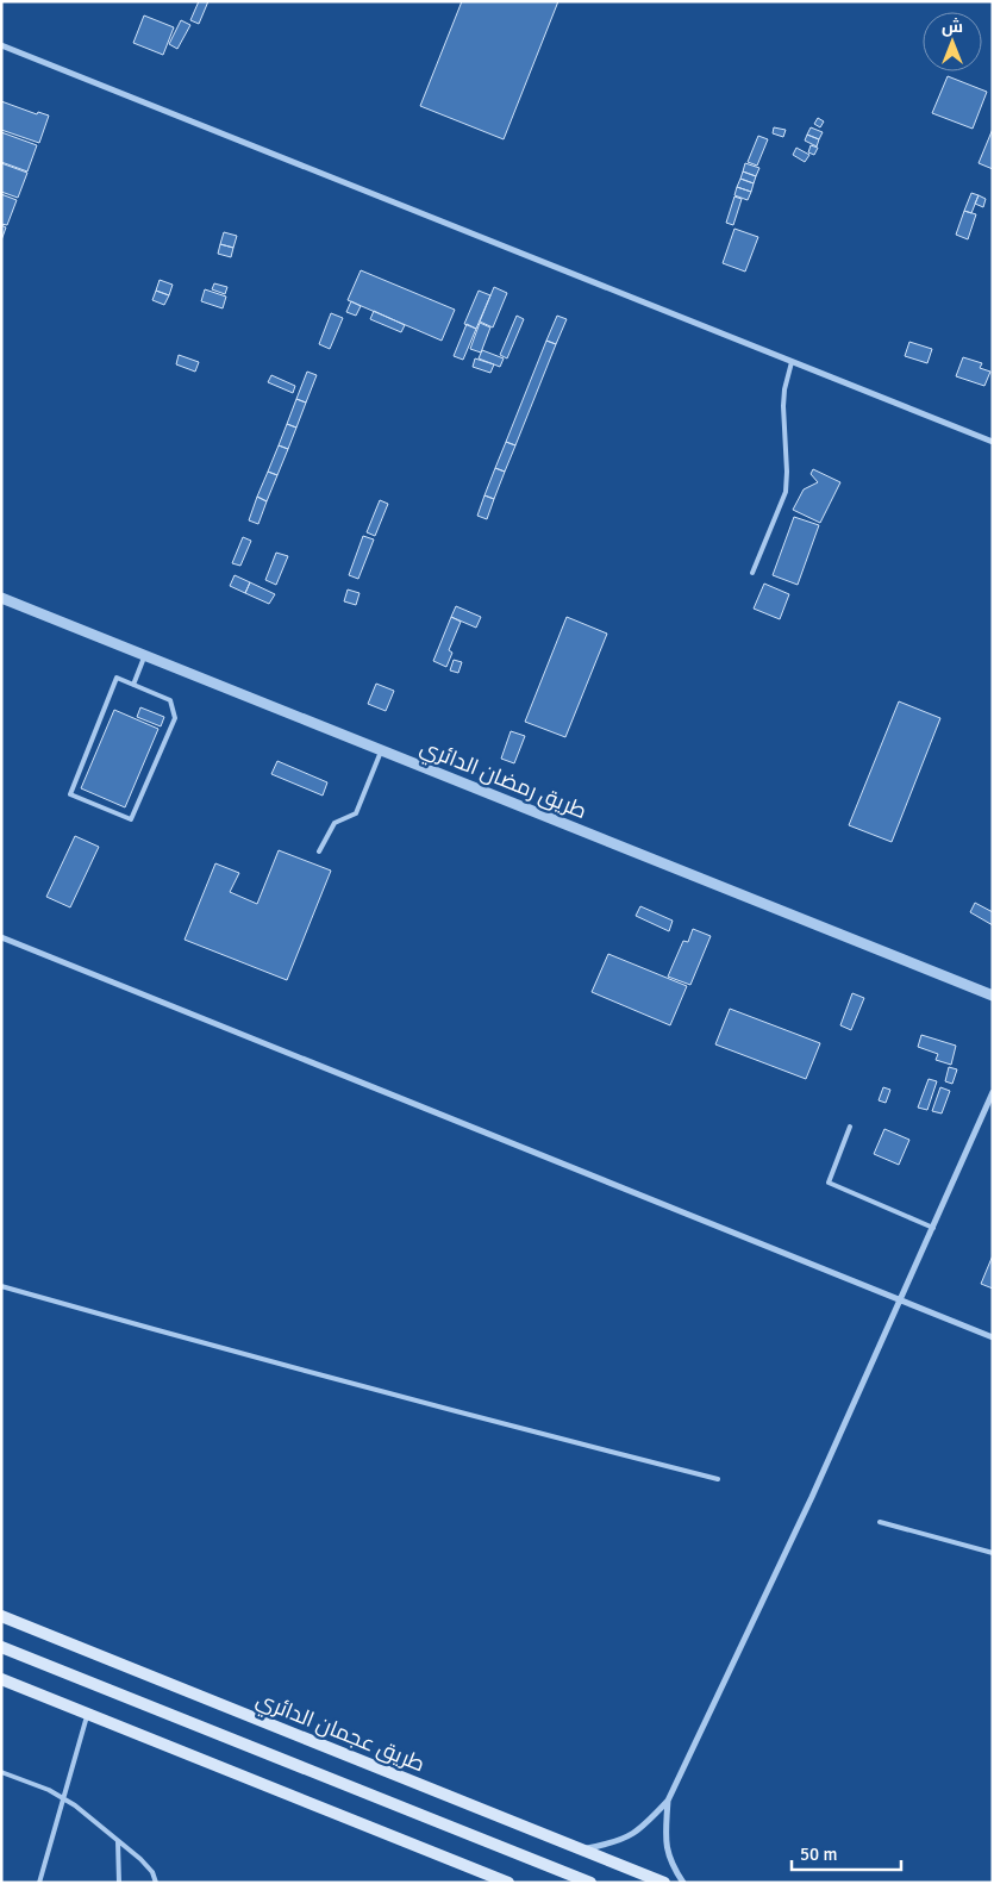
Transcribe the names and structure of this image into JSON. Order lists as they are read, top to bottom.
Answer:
{
  "streets": {
    "main road": ["طريق عجمان الدائري"],
    "street": ["طريق رمضان الدائري"]
  },
  "scale_bar": "50 m",
  "north": "top"
}
